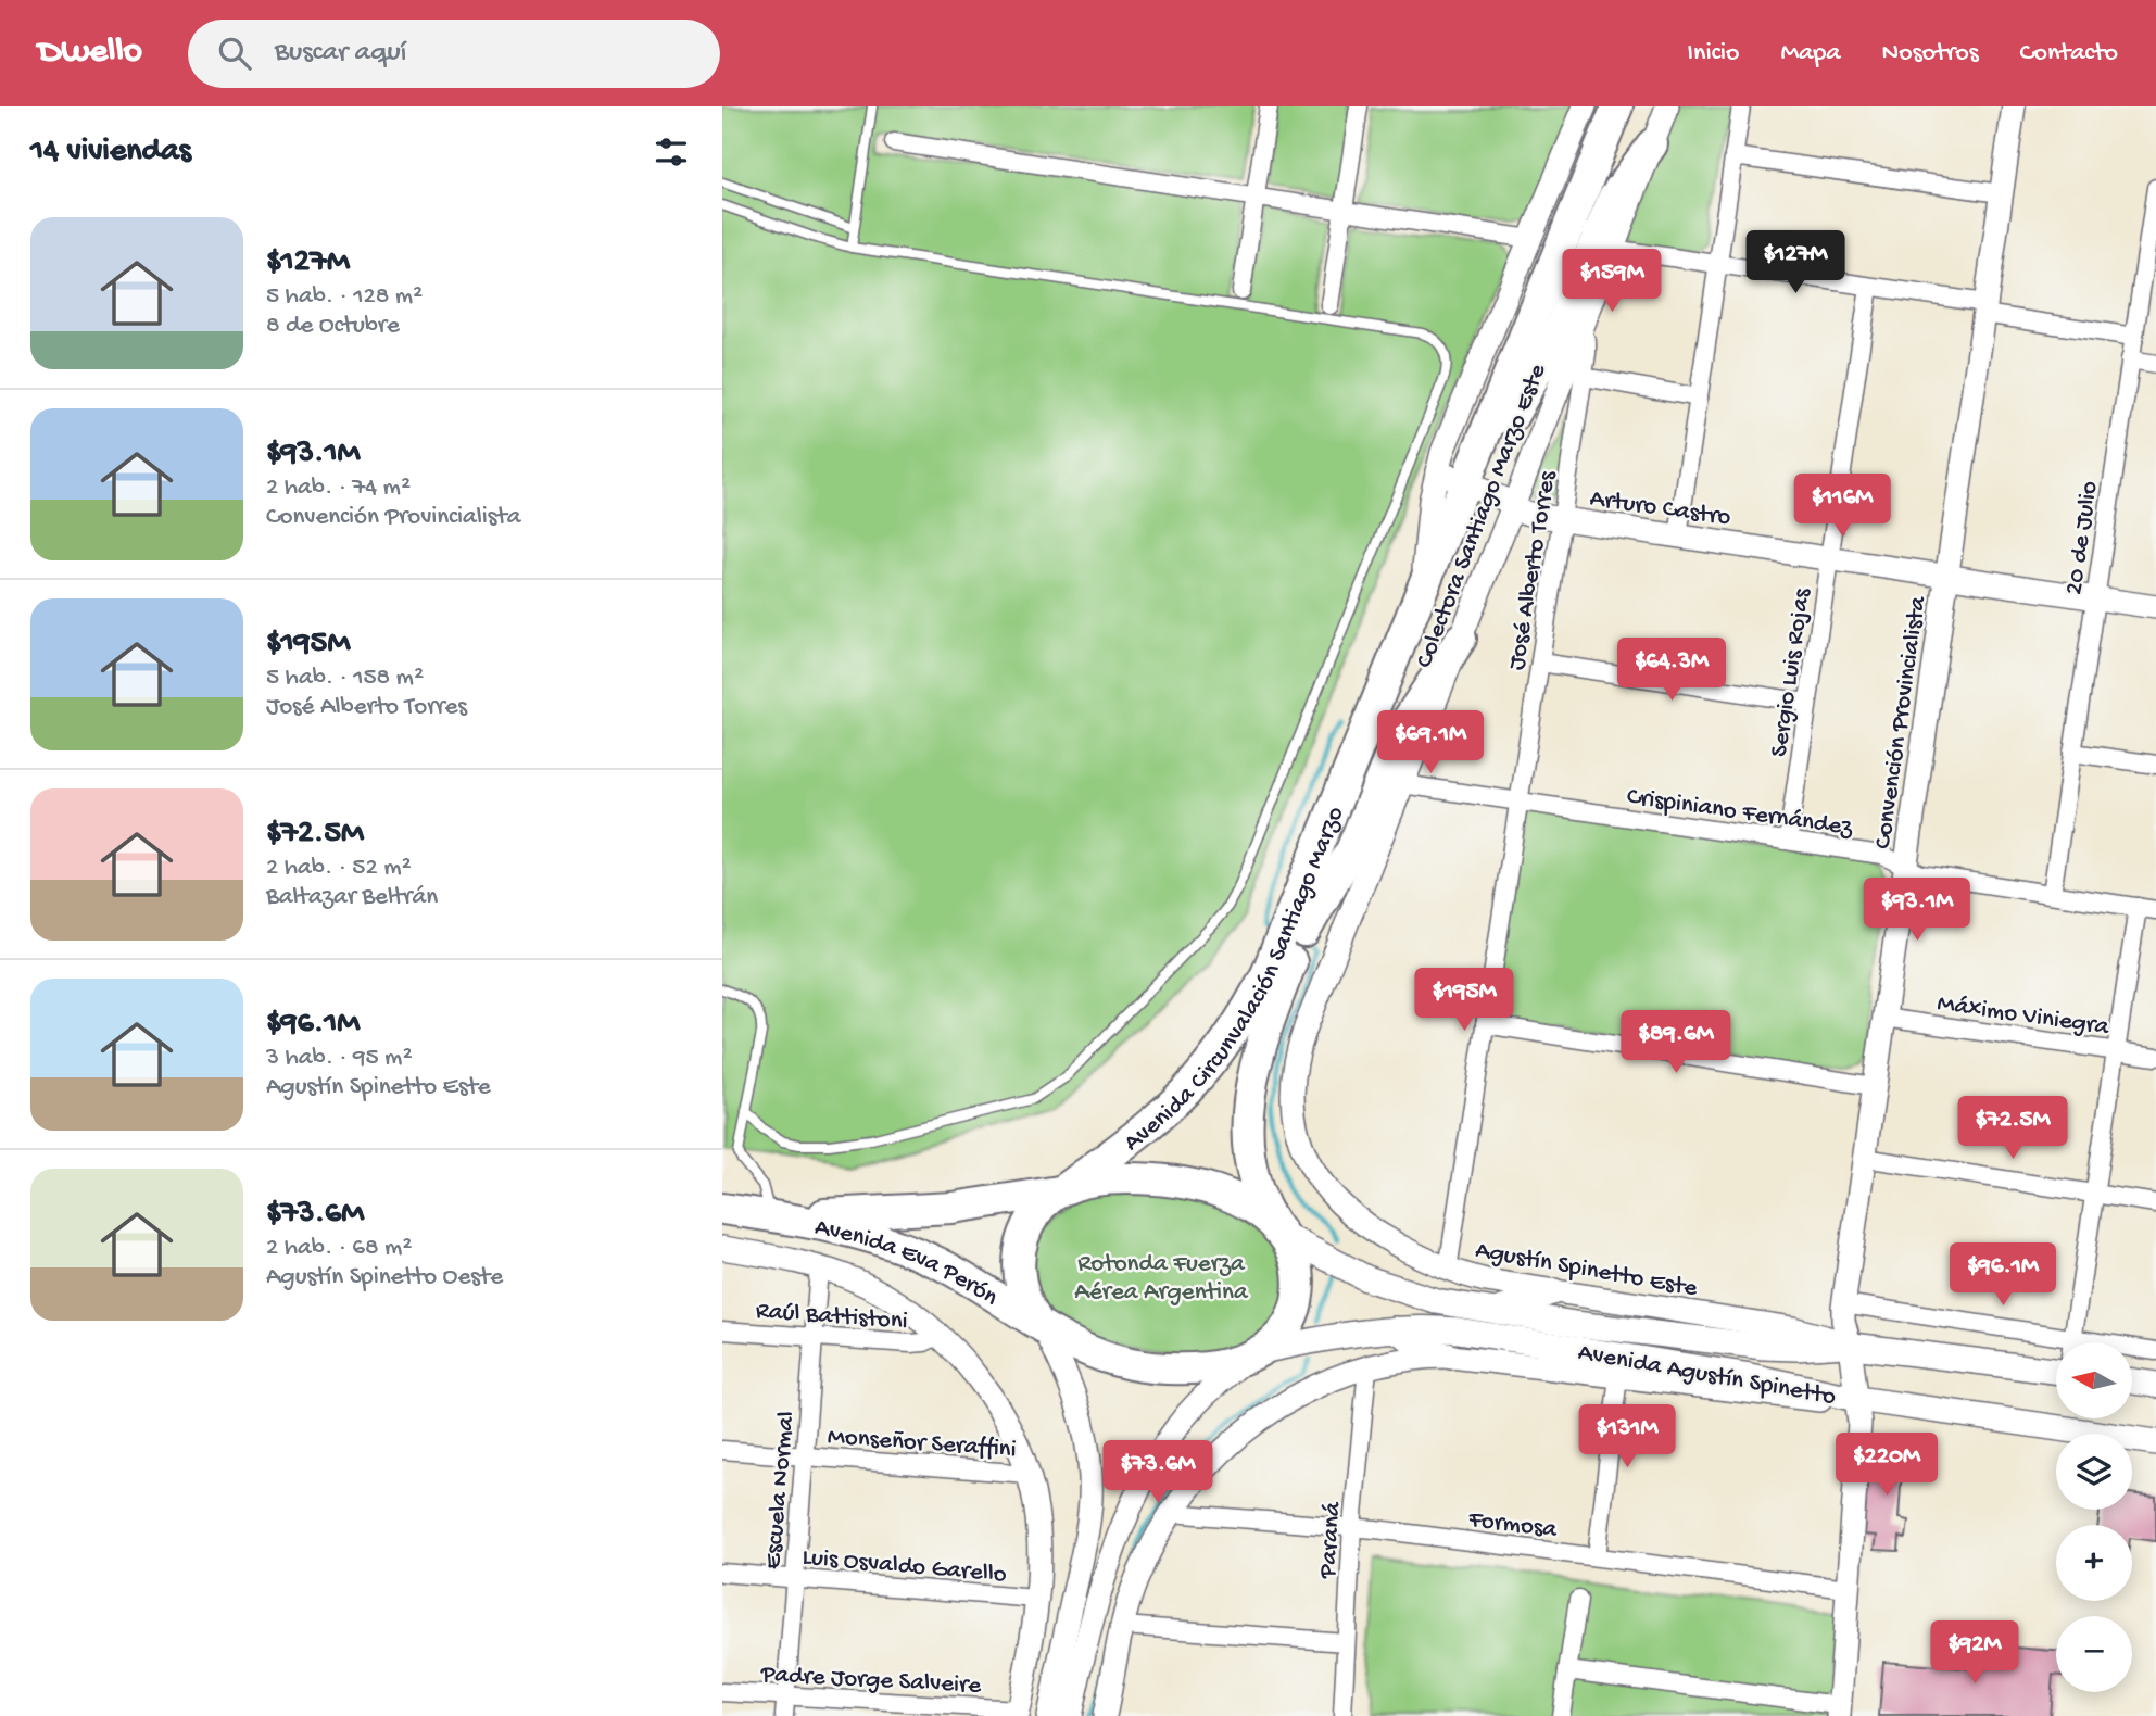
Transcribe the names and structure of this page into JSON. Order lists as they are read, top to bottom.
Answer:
{
  "streets": {
    "highway": ["Avenida Circunvalación Santiago Marzo", "Avenida Eva Perón"],
    "main road": ["Avenida Agustín Spinetto"],
    "street": [
      "Arturo Castro",
      "Colectora Santiago Marzo Este",
      "20 de Julio",
      "José Alberto Torres",
      "Sergio Luis Rojas",
      "Convención Provincialista",
      "Crispiniano Fernández",
      "Máximo Viniegra",
      "Agustín Spinetto Este",
      "Raúl Battistoni",
      "Monseñor Seraffini",
      "Escuela Normal",
      "Formosa",
      "Paraná",
      "Luis Osvaldo Garello",
      "Padre Jorge Salveire"
    ]
  },
  "crossings": [
    ["Arturo Castro", "Colectora Santiago Marzo Este"],
    ["Arturo Castro", "20 de Julio"],
    ["Arturo Castro", "José Alberto Torres"],
    ["Arturo Castro", "Sergio Luis Rojas"],
    ["Arturo Castro", "Convención Provincialista"],
    ["Arturo Castro", "Avenida Circunvalación Santiago Marzo"],
    ["Colectora Santiago Marzo Este", "José Alberto Torres"],
    ["Colectora Santiago Marzo Este", "Crispiniano Fernández"],
    ["Colectora Santiago Marzo Este", "Avenida Circunvalación Santiago Marzo"],
    ["Colectora Santiago Marzo Este", "Agustín Spinetto Este"],
    ["20 de Julio", "Crispiniano Fernández"],
    ["José Alberto Torres", "Crispiniano Fernández"],
    ["José Alberto Torres", "Agustín Spinetto Este"],
    ["Sergio Luis Rojas", "Crispiniano Fernández"],
    ["Convención Provincialista", "Crispiniano Fernández"],
    ["Convención Provincialista", "Máximo Viniegra"],
    ["Convención Provincialista", "Agustín Spinetto Este"],
    ["Convención Provincialista", "Avenida Agustín Spinetto"],
    ["Convención Provincialista", "Formosa"],
    ["Avenida Circunvalación Santiago Marzo", "Avenida Eva Perón"],
    ["Avenida Circunvalación Santiago Marzo", "Avenida Agustín Spinetto"],
    ["Avenida Eva Perón", "Avenida Agustín Spinetto"],
    ["Agustín Spinetto Este", "Avenida Agustín Spinetto"],
    ["Raúl Battistoni", "Escuela Normal"],
    ["Monseñor Seraffini", "Escuela Normal"],
    ["Escuela Normal", "Luis Osvaldo Garello"],
    ["Escuela Normal", "Padre Jorge Salveire"],
    ["Formosa", "Paraná"]
  ],
  "parks": ["Rotonda Fuerza Aérea Argentina"],
  "north": "left",
  "page": {
    "header": "Dwello",
    "search": "Buscar aquí",
    "nav": [
      "Inicio",
      "Mapa",
      "Nosotros",
      "Contacto"
    ],
    "heading": "14 viviendas",
    "list": [
      {
        "name": "$127M",
        "note": "5 hab. · 128 m² · 8 de Octubre"
      },
      {
        "name": "$93.1M",
        "note": "2 hab. · 74 m² · Convención Provincialista"
      },
      {
        "name": "$195M",
        "note": "5 hab. · 158 m² · José Alberto Torres"
      },
      {
        "name": "$72.5M",
        "note": "2 hab. · 52 m² · Baltazar Beltrán"
      },
      {
        "name": "$96.1M",
        "note": "3 hab. · 95 m² · Agustín Spinetto Este"
      },
      {
        "name": "$73.6M",
        "note": "2 hab. · 68 m² · Agustín Spinetto Oeste"
      }
    ],
    "price": [
      "$127M",
      "$159M",
      "$116M",
      "$64.3M",
      "$69.1M",
      "$93.1M",
      "$195M",
      "$89.6M",
      "$72.5M",
      "$96.1M",
      "$131M",
      "$220M",
      "$73.6M",
      "$92M"
    ],
    "map_buttons": ["+", "−"]
  }
}
